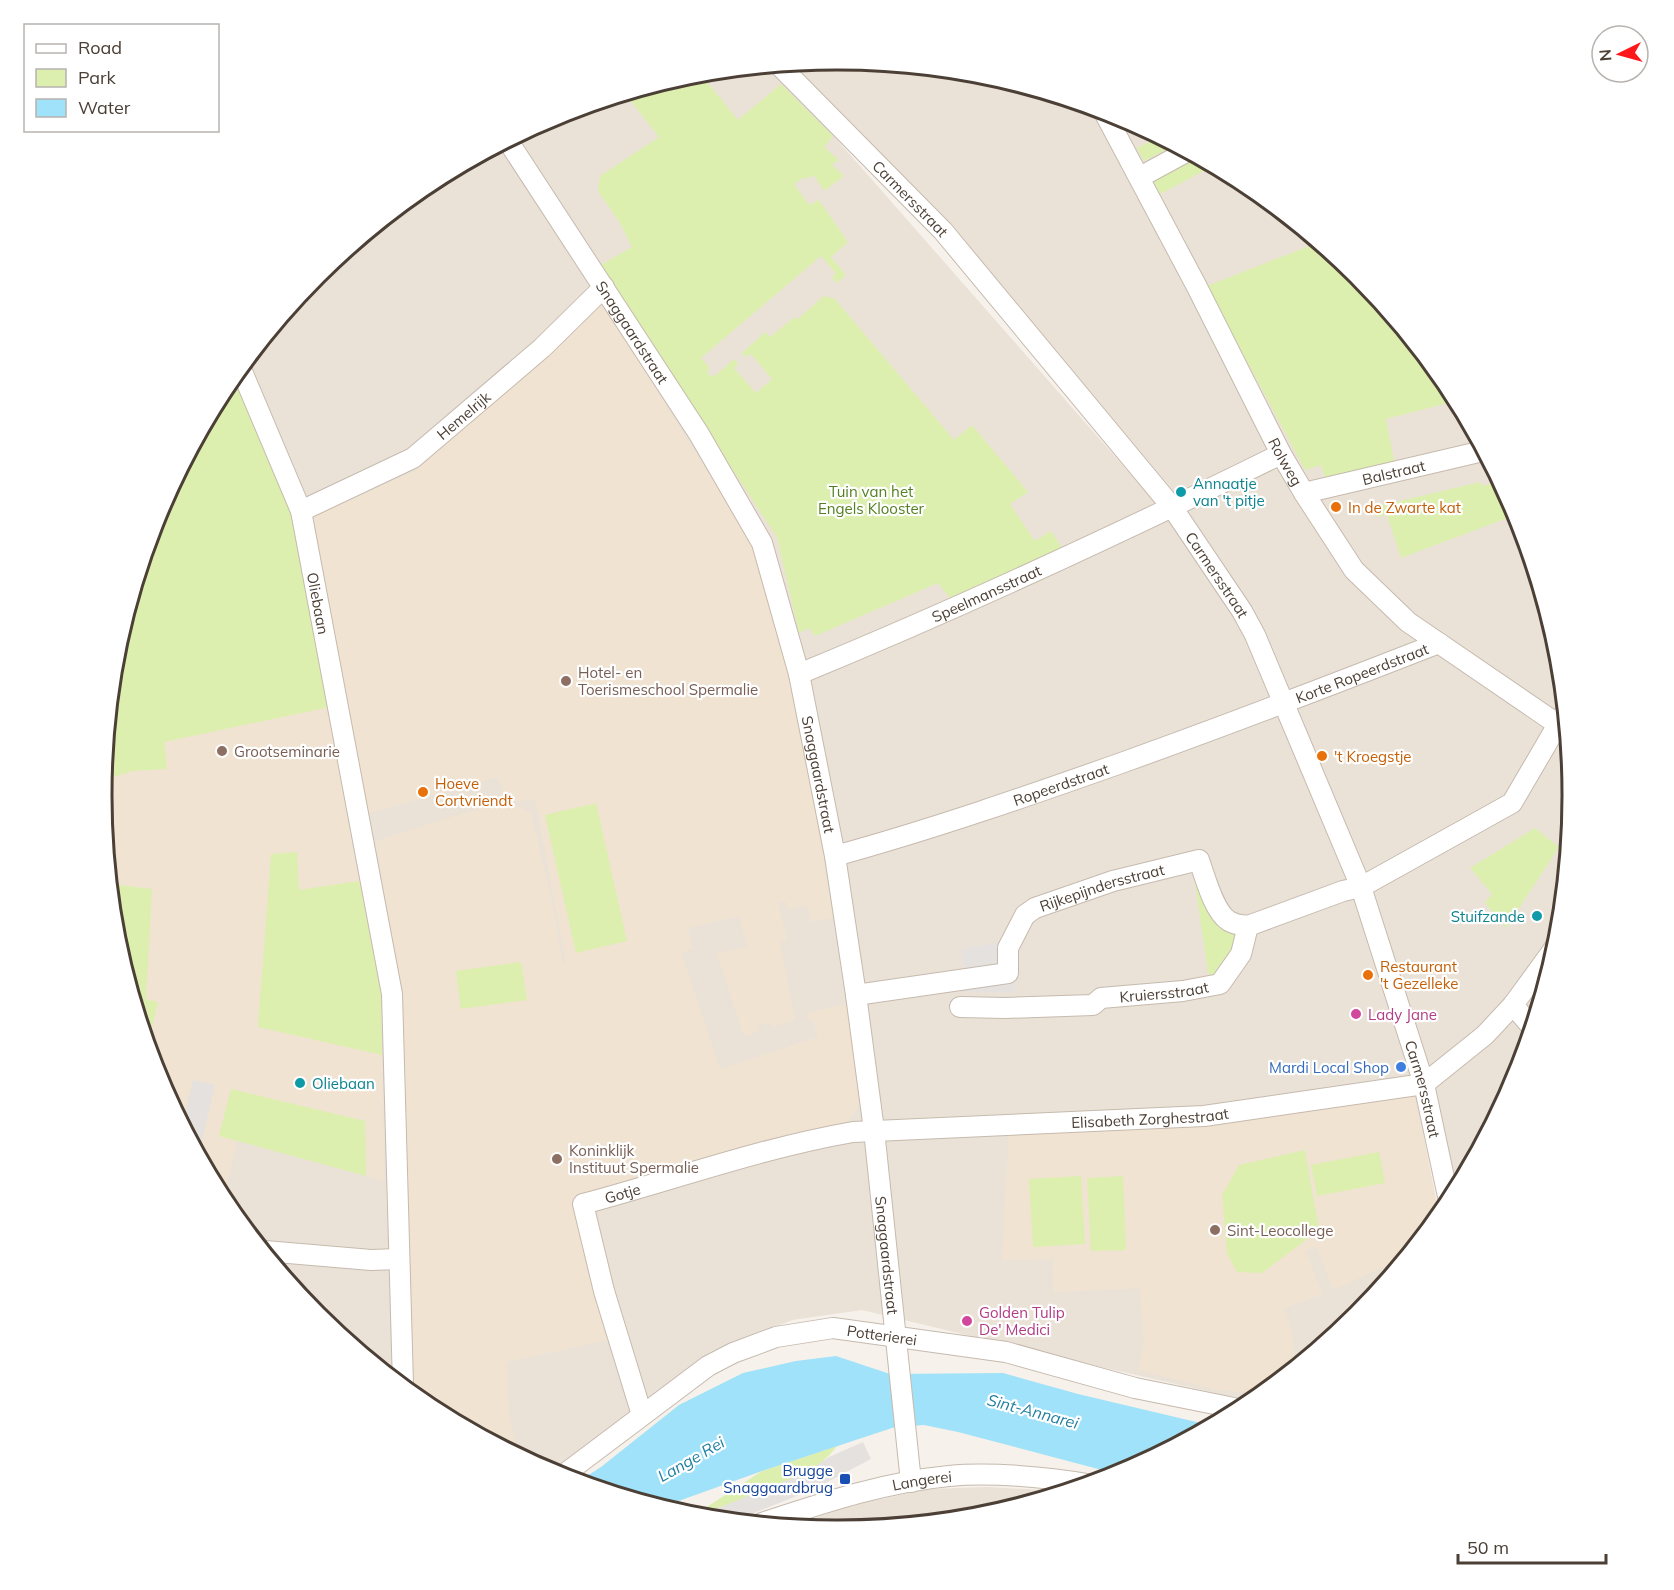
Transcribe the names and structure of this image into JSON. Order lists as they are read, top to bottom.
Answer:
{
  "streets": {
    "street": [
      "Carmersstraat",
      "Snaggaardstraat",
      "Hemelrijk",
      "Rolweg",
      "Balstraat",
      "Speelmansstraat",
      "Oliebaan",
      "Korte Ropeerdstraat",
      "Ropeerdstraat",
      "Rijkepijndersstraat",
      "Kruiersstraat",
      "Elisabeth Zorghestraat",
      "Gotje",
      "Potterierei",
      "Langerei"
    ]
  },
  "crossings": [
    ["Carmersstraat", "Speelmansstraat"],
    ["Carmersstraat", "Korte Ropeerdstraat"],
    ["Carmersstraat", "Ropeerdstraat"],
    ["Carmersstraat", "Elisabeth Zorghestraat"],
    ["Snaggaardstraat", "Hemelrijk"],
    ["Snaggaardstraat", "Speelmansstraat"],
    ["Snaggaardstraat", "Ropeerdstraat"],
    ["Snaggaardstraat", "Rijkepijndersstraat"],
    ["Snaggaardstraat", "Elisabeth Zorghestraat"],
    ["Snaggaardstraat", "Gotje"],
    ["Snaggaardstraat", "Potterierei"],
    ["Snaggaardstraat", "Langerei"],
    ["Hemelrijk", "Oliebaan"],
    ["Rolweg", "Balstraat"],
    ["Rolweg", "Speelmansstraat"],
    ["Rolweg", "Korte Ropeerdstraat"],
    ["Korte Ropeerdstraat", "Ropeerdstraat"],
    ["Rijkepijndersstraat", "Kruiersstraat"],
    ["Elisabeth Zorghestraat", "Gotje"],
    ["Gotje", "Potterierei"]
  ],
  "water": ["Sint-Annarei", "Lange Rei"],
  "parks": ["Tuin van het Engels Klooster"],
  "places": {
    "other": [
      "Annaatje van 't pitje",
      "In de Zwarte kat",
      "Hotel- en Toerismeschool Spermalie",
      "Grootseminarie",
      "'t Kroegstje",
      "Hoeve Cortvriendt",
      "Stuifzande",
      "Restaurant 't Gezelleke",
      "Lady Jane",
      "Mardi Local Shop",
      "Oliebaan",
      "Koninklijk Instituut Spermalie",
      "Sint-Leocollege",
      "Golden Tulip De' Medici"
    ],
    "transit": ["Brugge Snaggaardbrug"]
  },
  "legend": ["Road", "Park", "Water"],
  "scale_bar": "50 m",
  "north": "left"
}
